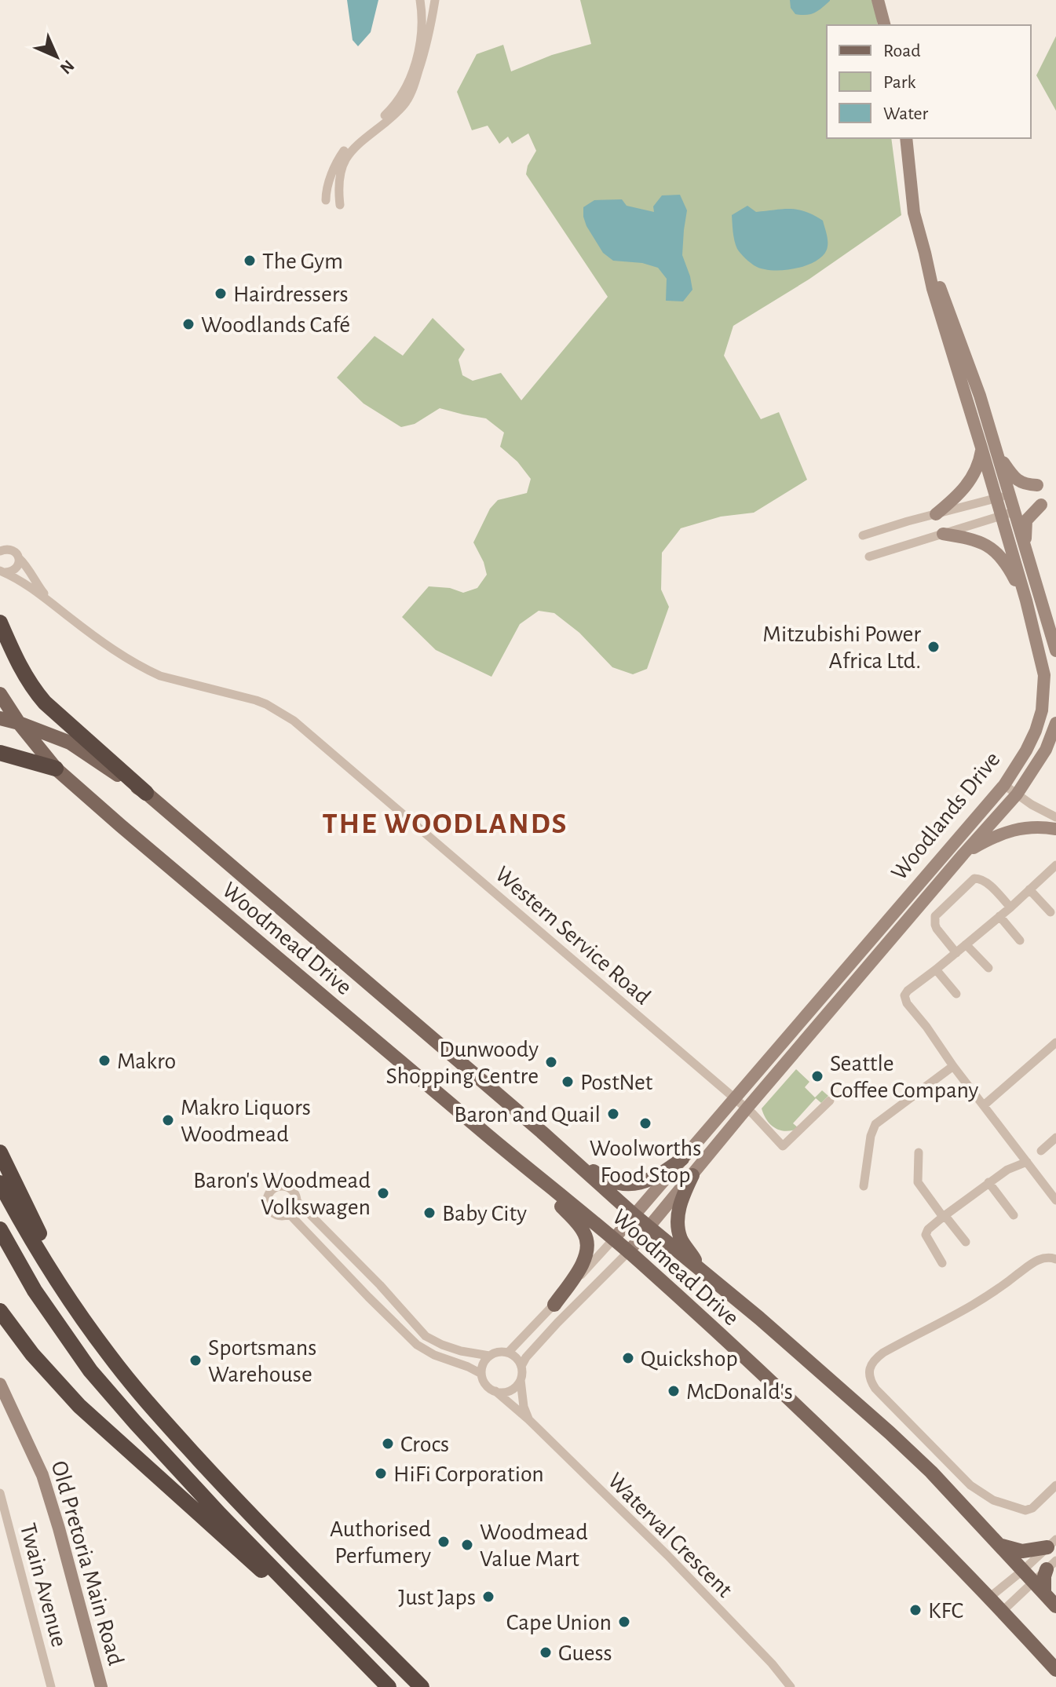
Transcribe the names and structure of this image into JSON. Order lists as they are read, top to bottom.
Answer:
{
  "streets": {
    "main road": ["Woodlands Drive", "Woodmead Drive", "Old Pretoria Main Road"],
    "street": ["Western Service Road", "Waterval Crescent", "Twain Avenue"]
  },
  "crossings": [
    ["Woodlands Drive", "Western Service Road"],
    ["Woodlands Drive", "Woodmead Drive"]
  ],
  "districts": ["THE WOODLANDS"],
  "places": [
    "The Gym",
    "Hairdressers",
    "Woodlands Café",
    "Mitzubishi Power Africa Ltd.",
    "Makro",
    "Dunwoody Shopping Centre",
    "Seattle Coffee Company",
    "PostNet",
    "Baron and Quail",
    "Makro Liquors Woodmead",
    "Woolworths Food Stop",
    "Baron's Woodmead Volkswagen",
    "Baby City",
    "Quickshop",
    "Sportsmans Warehouse",
    "McDonald's",
    "Crocs",
    "HiFi Corporation",
    "Authorised Perfumery",
    "Woodmead Value Mart",
    "Just Japs",
    "KFC",
    "Cape Union",
    "Guess"
  ],
  "legend": ["Road", "Park", "Water"],
  "north": "bottom right"
}
